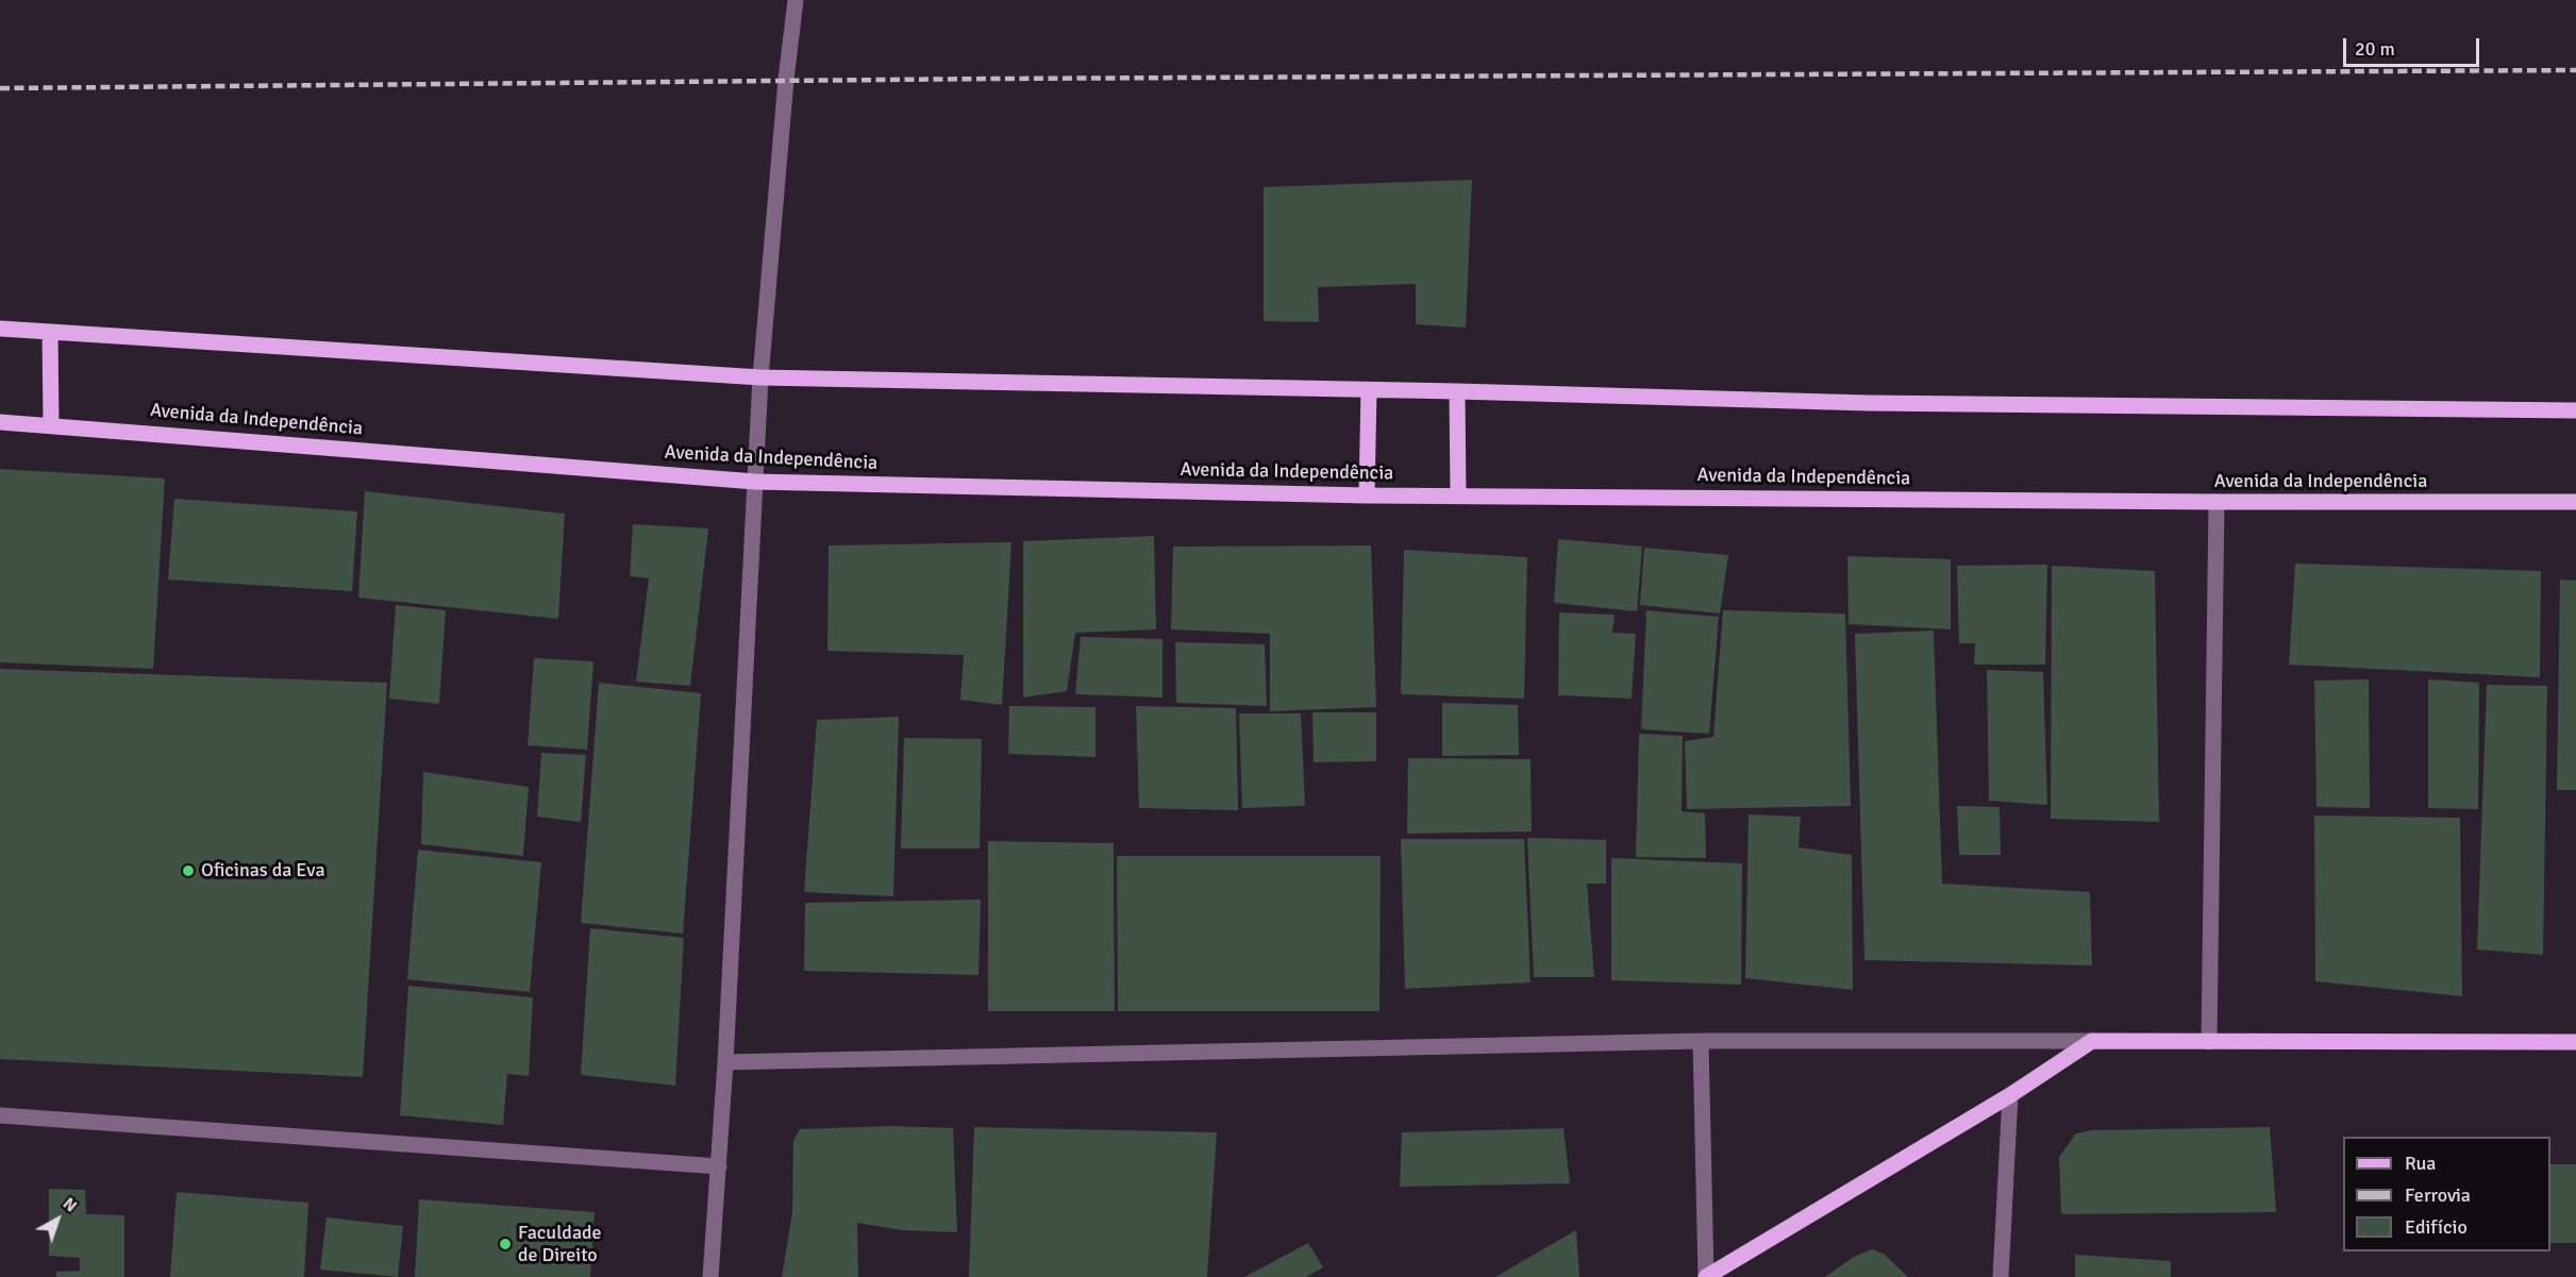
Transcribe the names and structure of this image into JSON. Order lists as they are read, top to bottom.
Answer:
{
  "streets": {
    "main road": ["Avenida da Independência"]
  },
  "places": ["Oficinas da Eva", "Faculdade de Direito"],
  "legend": ["Rua", "Ferrovia", "Edifício"],
  "scale_bar": "20 m",
  "north": "top right"
}
